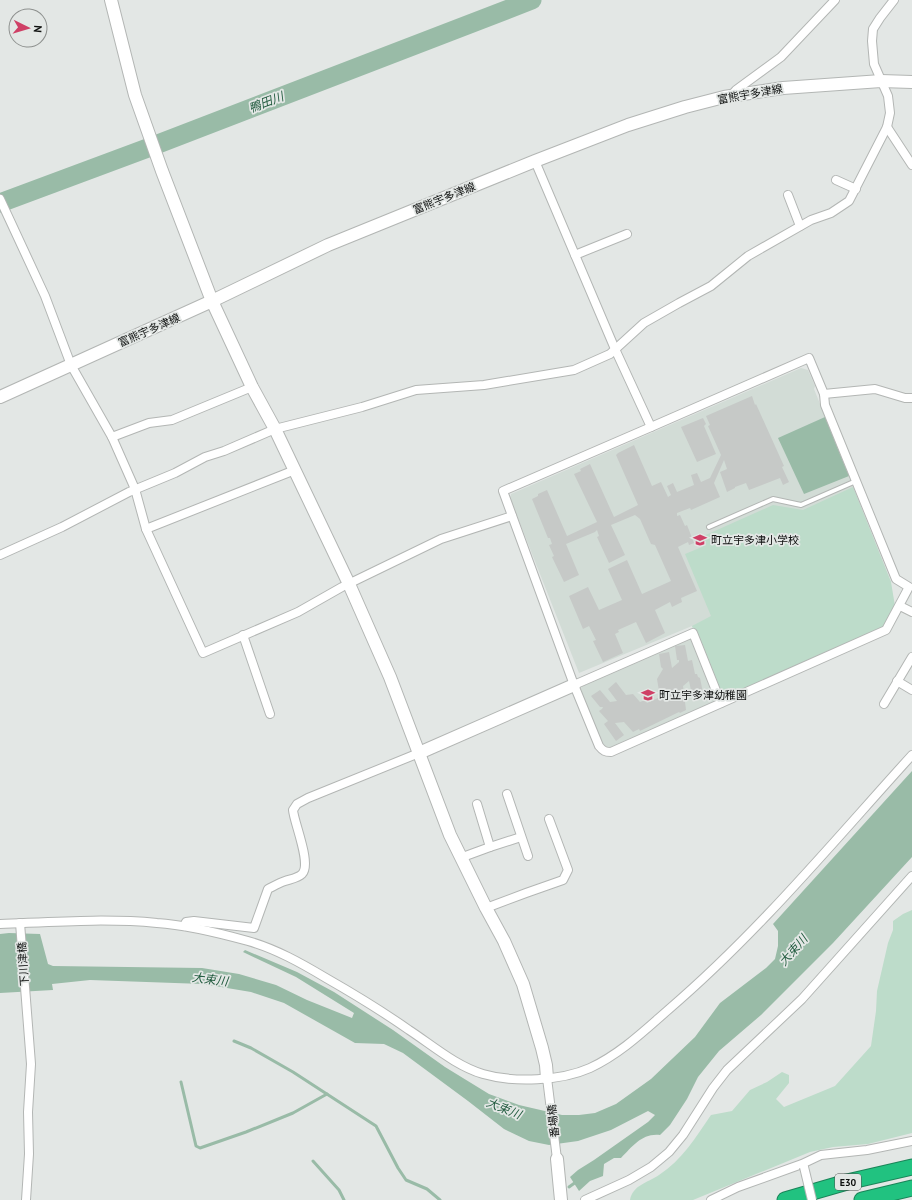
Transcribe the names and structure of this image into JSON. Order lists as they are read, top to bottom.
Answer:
{
  "streets": {
    "highway": ["E30"],
    "street": ["富熊宇多津線", "下川津橋", "番場橋"]
  },
  "water": ["鴨田川", "大束川"],
  "places": {
    "school or university": ["町立宇多津小学校", "町立宇多津幼稚園"]
  },
  "north": "right"
}
